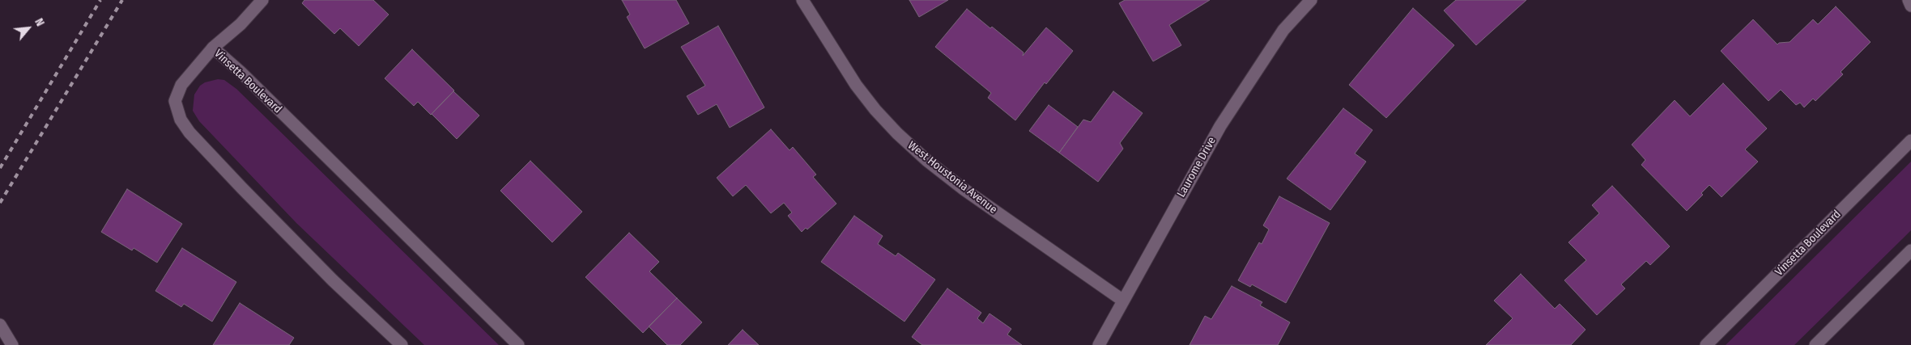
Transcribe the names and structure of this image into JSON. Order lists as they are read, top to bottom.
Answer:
{
  "streets": {
    "street": ["Vinsetta Boulevard", "Laurome Drive", "West Houstonia Avenue"]
  },
  "crossings": [
    ["Laurome Drive", "West Houstonia Avenue"]
  ],
  "north": "top right"
}
